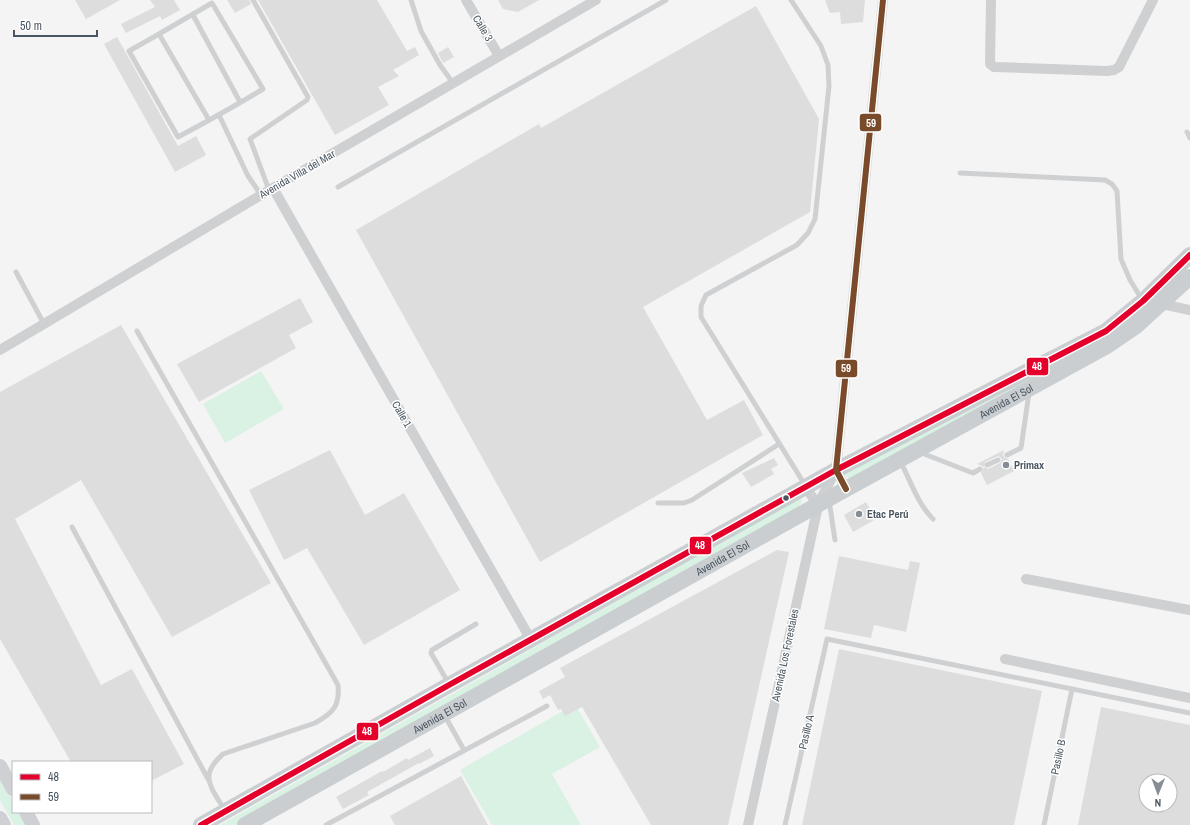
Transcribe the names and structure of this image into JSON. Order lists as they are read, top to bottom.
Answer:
{
  "streets": {
    "main road": ["Avenida El Sol"],
    "street": [
      "Calle 3",
      "Avenida Villa del Mar",
      "Calle 1",
      "Avenida Los Forestales"
    ],
    "lane": ["Pasillo A", "Pasillo B"]
  },
  "crossings": [
    ["Calle 3", "Avenida Villa del Mar"],
    ["Avenida Villa del Mar", "Calle 1"],
    ["Avenida El Sol", "Calle 1"],
    ["Avenida El Sol", "Avenida Los Forestales"],
    ["Pasillo A", "Pasillo B"]
  ],
  "places": ["Primax", "Etac Perú"],
  "lines": ["transit line 59", "transit line 48"],
  "legend": ["48", "59"],
  "scale_bar": "50 m",
  "north": "bottom"
}
